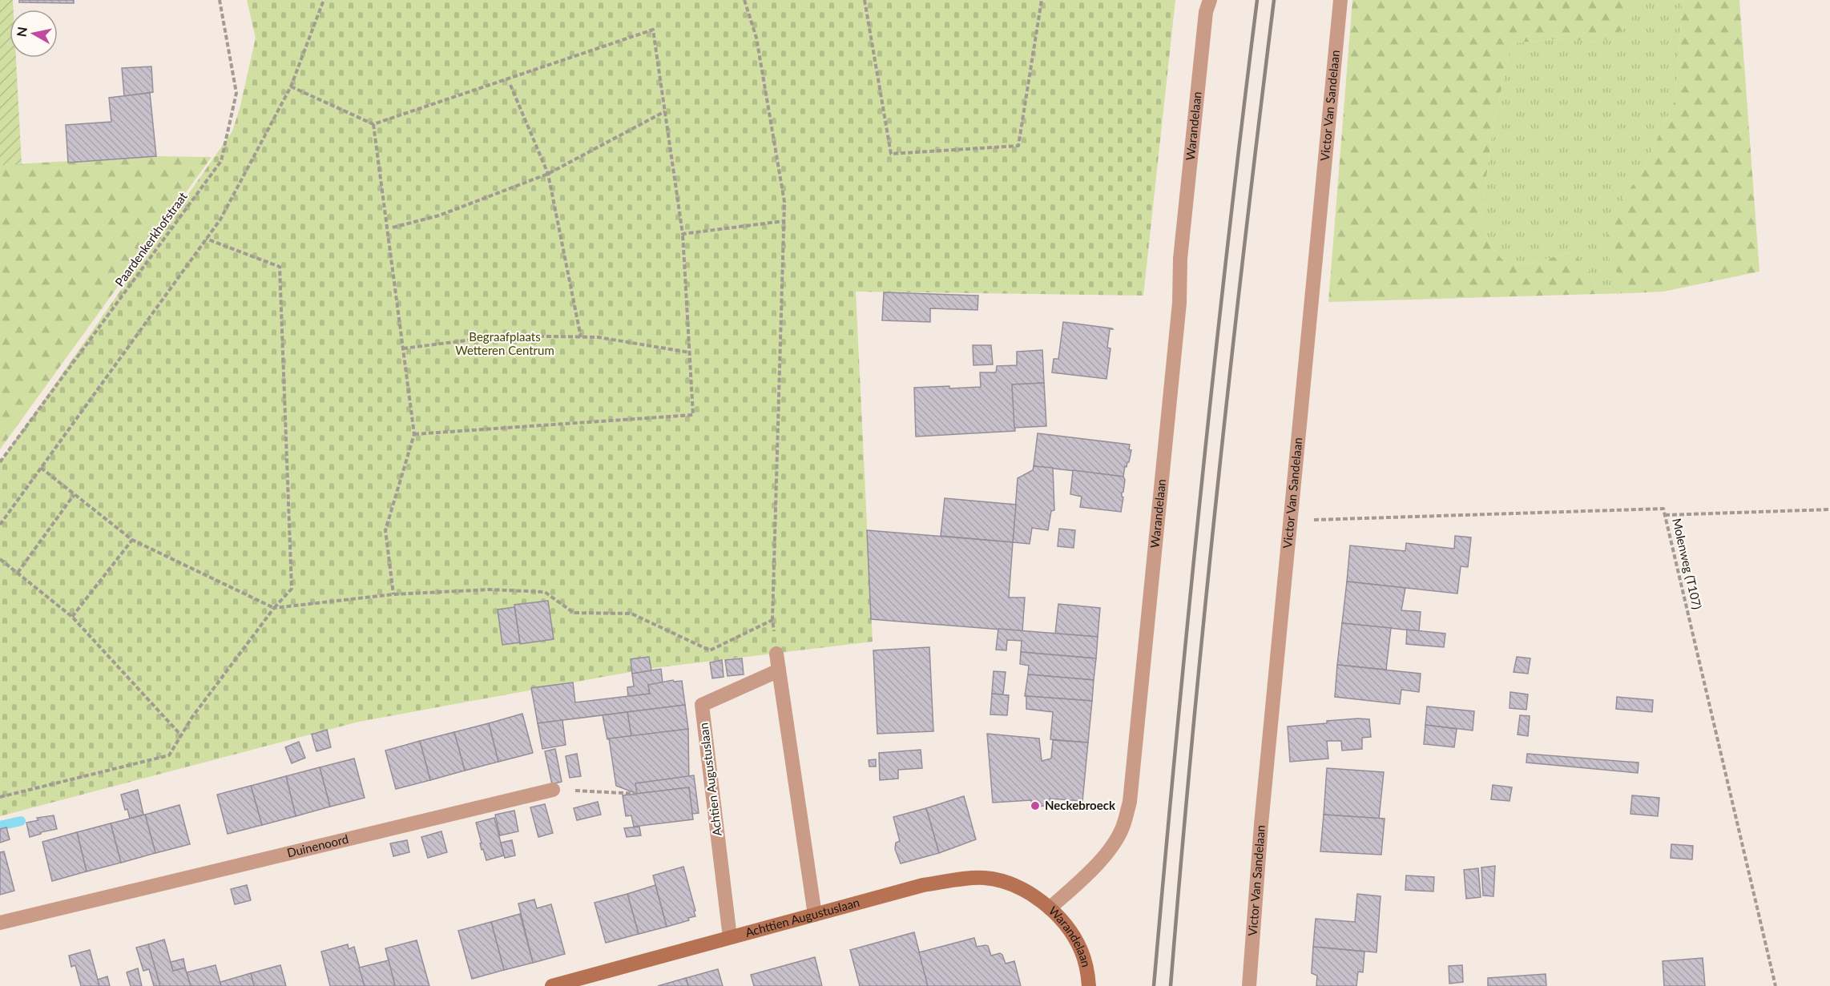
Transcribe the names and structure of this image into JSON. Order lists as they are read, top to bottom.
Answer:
{
  "streets": {
    "main road": ["Warandelaan", "Achttien Augustuslaan"],
    "street": ["Victor Van Sandelaan", "Achtien Augustuslaan", "Duinenoord"],
    "path": ["Paardenkerkhofstraat", "Molenweg (T107)"]
  },
  "crossings": [
    ["Victor Van Sandelaan", "Molenweg (T107)"],
    ["Warandelaan", "Achttien Augustuslaan"],
    ["Achtien Augustuslaan", "Achttien Augustuslaan"]
  ],
  "parks": ["Begraafplaats Wetteren Centrum"],
  "places": ["Neckebroeck"],
  "north": "left"
}
